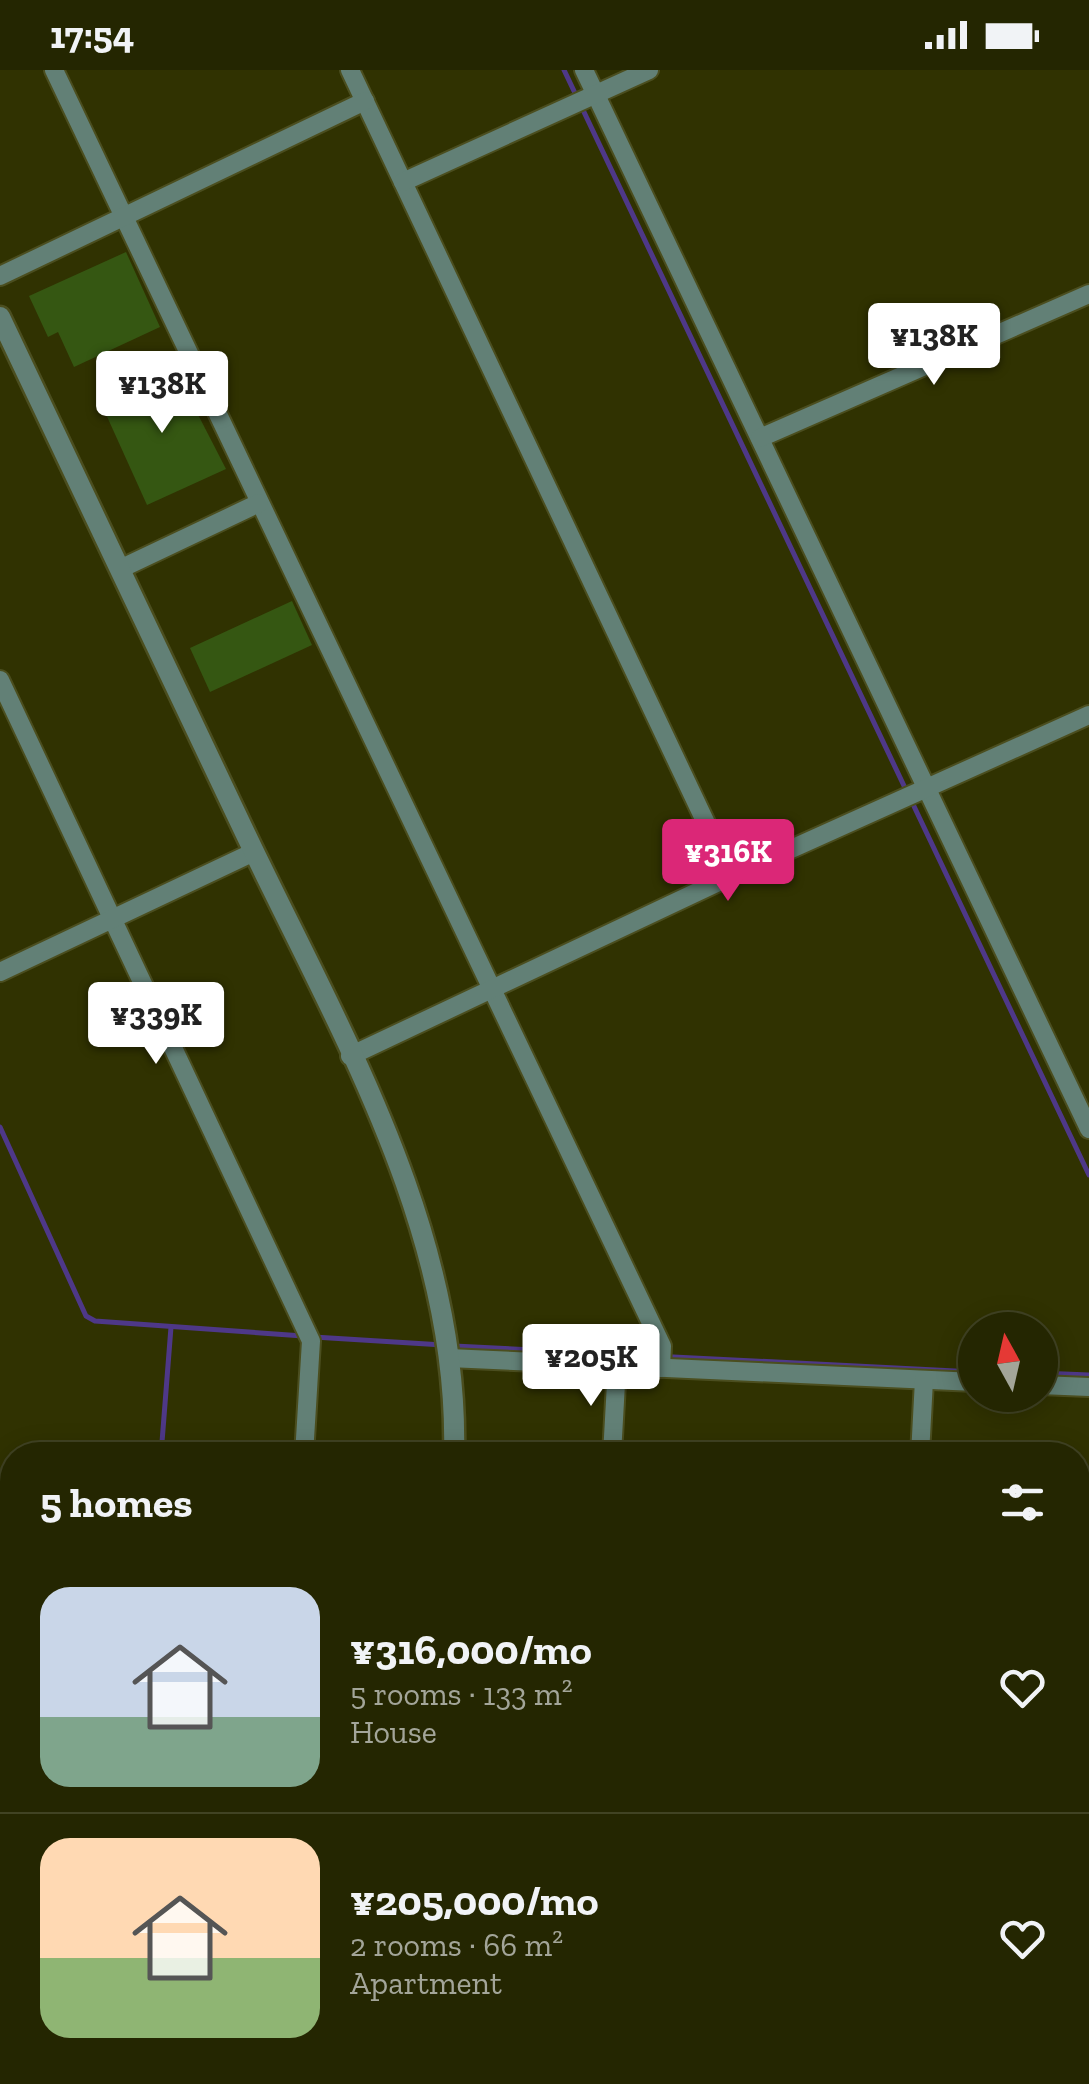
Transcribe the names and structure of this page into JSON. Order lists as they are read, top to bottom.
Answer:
{
  "north": "top",
  "page": {
    "status": "17:54",
    "price": [
      "¥138K",
      "¥138K",
      "¥316K",
      "¥339K",
      "¥205K"
    ],
    "heading": "5 homes",
    "list": [
      {
        "name": "¥316,000/mo",
        "note": "5 rooms · 133 m² · House"
      },
      {
        "name": "¥205,000/mo",
        "note": "2 rooms · 66 m² · Apartment"
      }
    ]
  }
}
